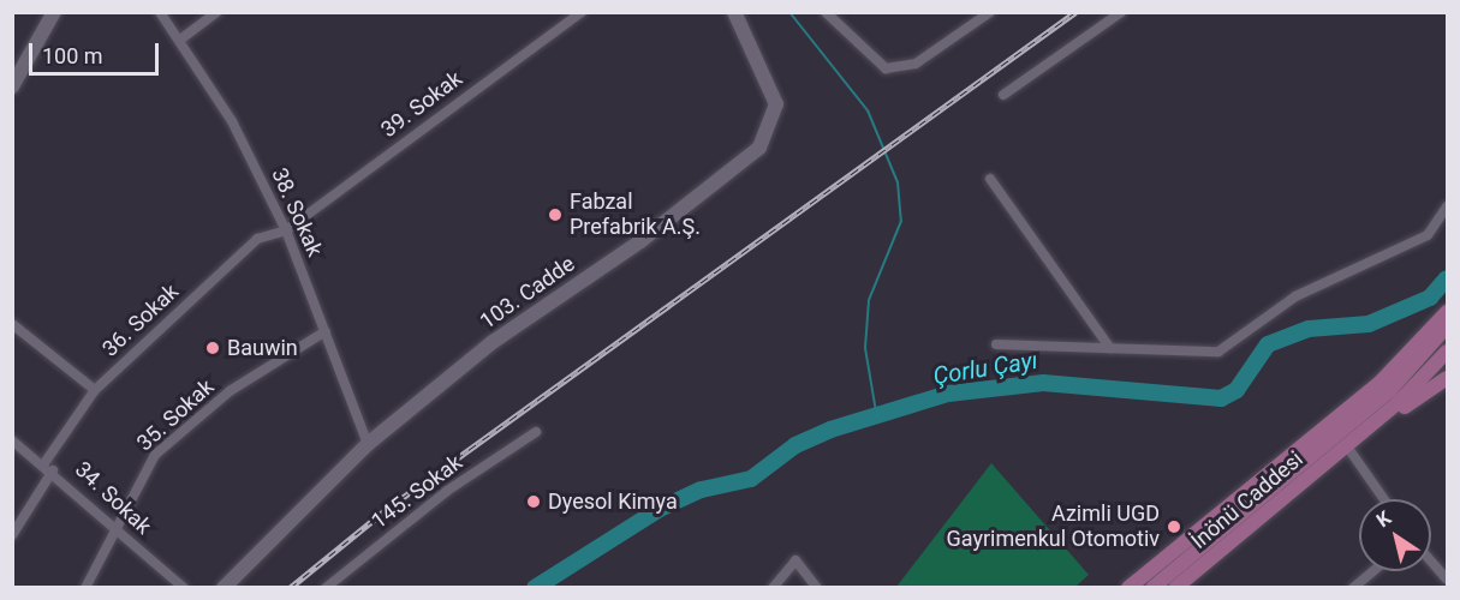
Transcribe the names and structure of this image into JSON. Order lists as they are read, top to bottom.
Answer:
{
  "streets": {
    "main road": ["İnönü Caddesi"],
    "street": [
      "39. Sokak",
      "38. Sokak",
      "103. Cadde",
      "36. Sokak",
      "35. Sokak",
      "145. Sokak",
      "34. Sokak"
    ]
  },
  "crossings": [
    ["39. Sokak", "38. Sokak"],
    ["39. Sokak", "36. Sokak"],
    ["38. Sokak", "103. Cadde"],
    ["38. Sokak", "36. Sokak"],
    ["38. Sokak", "35. Sokak"],
    ["36. Sokak", "34. Sokak"],
    ["35. Sokak", "34. Sokak"]
  ],
  "water": ["Çorlu Çayı"],
  "places": [
    "Fabzal Prefabrik A.Ş.",
    "Bauwin",
    "Dyesol Kimya",
    "Azimli UGD Gayrimenkul Otomotiv"
  ],
  "scale_bar": "100 m",
  "north": "top left"
}
